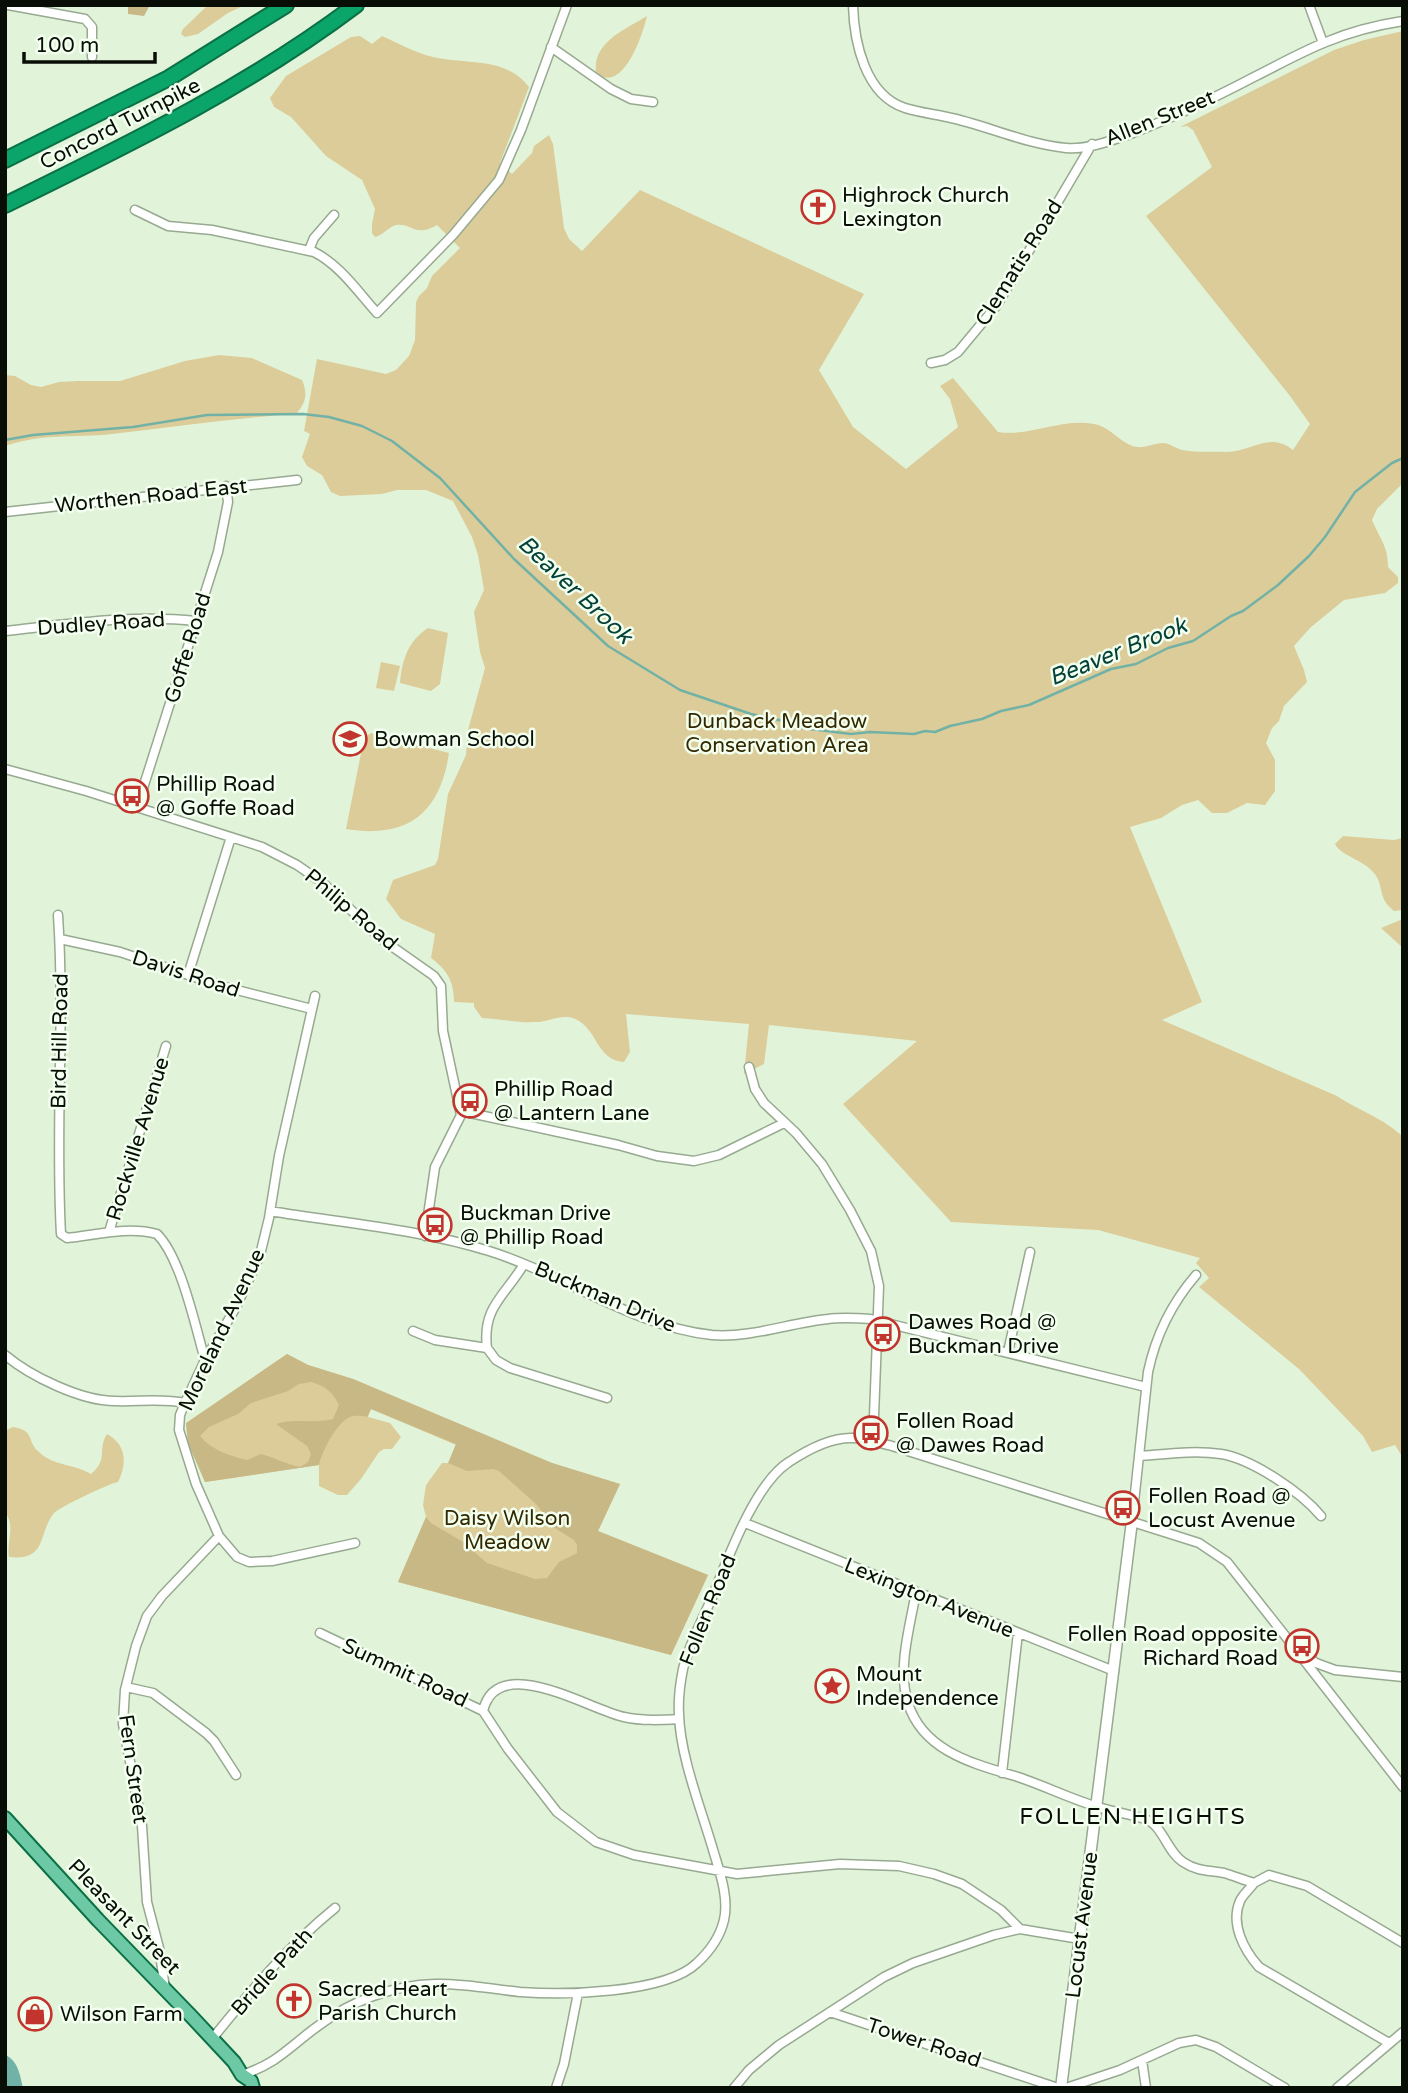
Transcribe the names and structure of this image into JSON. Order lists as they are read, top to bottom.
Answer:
{
  "streets": {
    "highway": ["Concord Turnpike"],
    "main road": ["Pleasant Street"],
    "street": [
      "Allen Street",
      "Clematis Road",
      "Worthen Road East",
      "Dudley Road",
      "Goffe Road",
      "Philip Road",
      "Davis Road",
      "Bird Hill Road",
      "Rockville Avenue",
      "Buckman Drive",
      "Moreland Avenue",
      "Lexington Avenue",
      "Follen Road",
      "Summit Road",
      "Fern Street",
      "Locust Avenue",
      "Bridle Path",
      "Tower Road"
    ]
  },
  "crossings": [
    ["Allen Street", "Clematis Road"],
    ["Worthen Road East", "Goffe Road"],
    ["Dudley Road", "Goffe Road"],
    ["Goffe Road", "Philip Road"],
    ["Davis Road", "Bird Hill Road"],
    ["Davis Road", "Moreland Avenue"],
    ["Bird Hill Road", "Rockville Avenue"],
    ["Buckman Drive", "Moreland Avenue"],
    ["Buckman Drive", "Locust Avenue"],
    ["Moreland Avenue", "Fern Street"],
    ["Lexington Avenue", "Follen Road"],
    ["Lexington Avenue", "Locust Avenue"],
    ["Follen Road", "Summit Road"],
    ["Follen Road", "Pleasant Street"],
    ["Follen Road", "Locust Avenue"],
    ["Fern Street", "Pleasant Street"],
    ["Pleasant Street", "Bridle Path"],
    ["Locust Avenue", "Tower Road"]
  ],
  "districts": ["FOLLEN HEIGHTS"],
  "water": ["Beaver Brook"],
  "parks": ["Dunback Meadow Conservation Area", "Daisy Wilson Meadow"],
  "places": {
    "church": ["Highrock Church Lexington", "Sacred Heart Parish Church"],
    "school or university": ["Bowman School"],
    "bus stop": [
      "Phillip Road @ Goffe Road",
      "Phillip Road @ Lantern Lane",
      "Buckman Drive @ Phillip Road",
      "Dawes Road @ Buckman Drive",
      "Follen Road @ Dawes Road",
      "Follen Road @ Locust Avenue",
      "Follen Road opposite Richard Road"
    ],
    "place": ["Mount Independence"],
    "shop": ["Wilson Farm"]
  },
  "scale_bar": "100 m"
}
